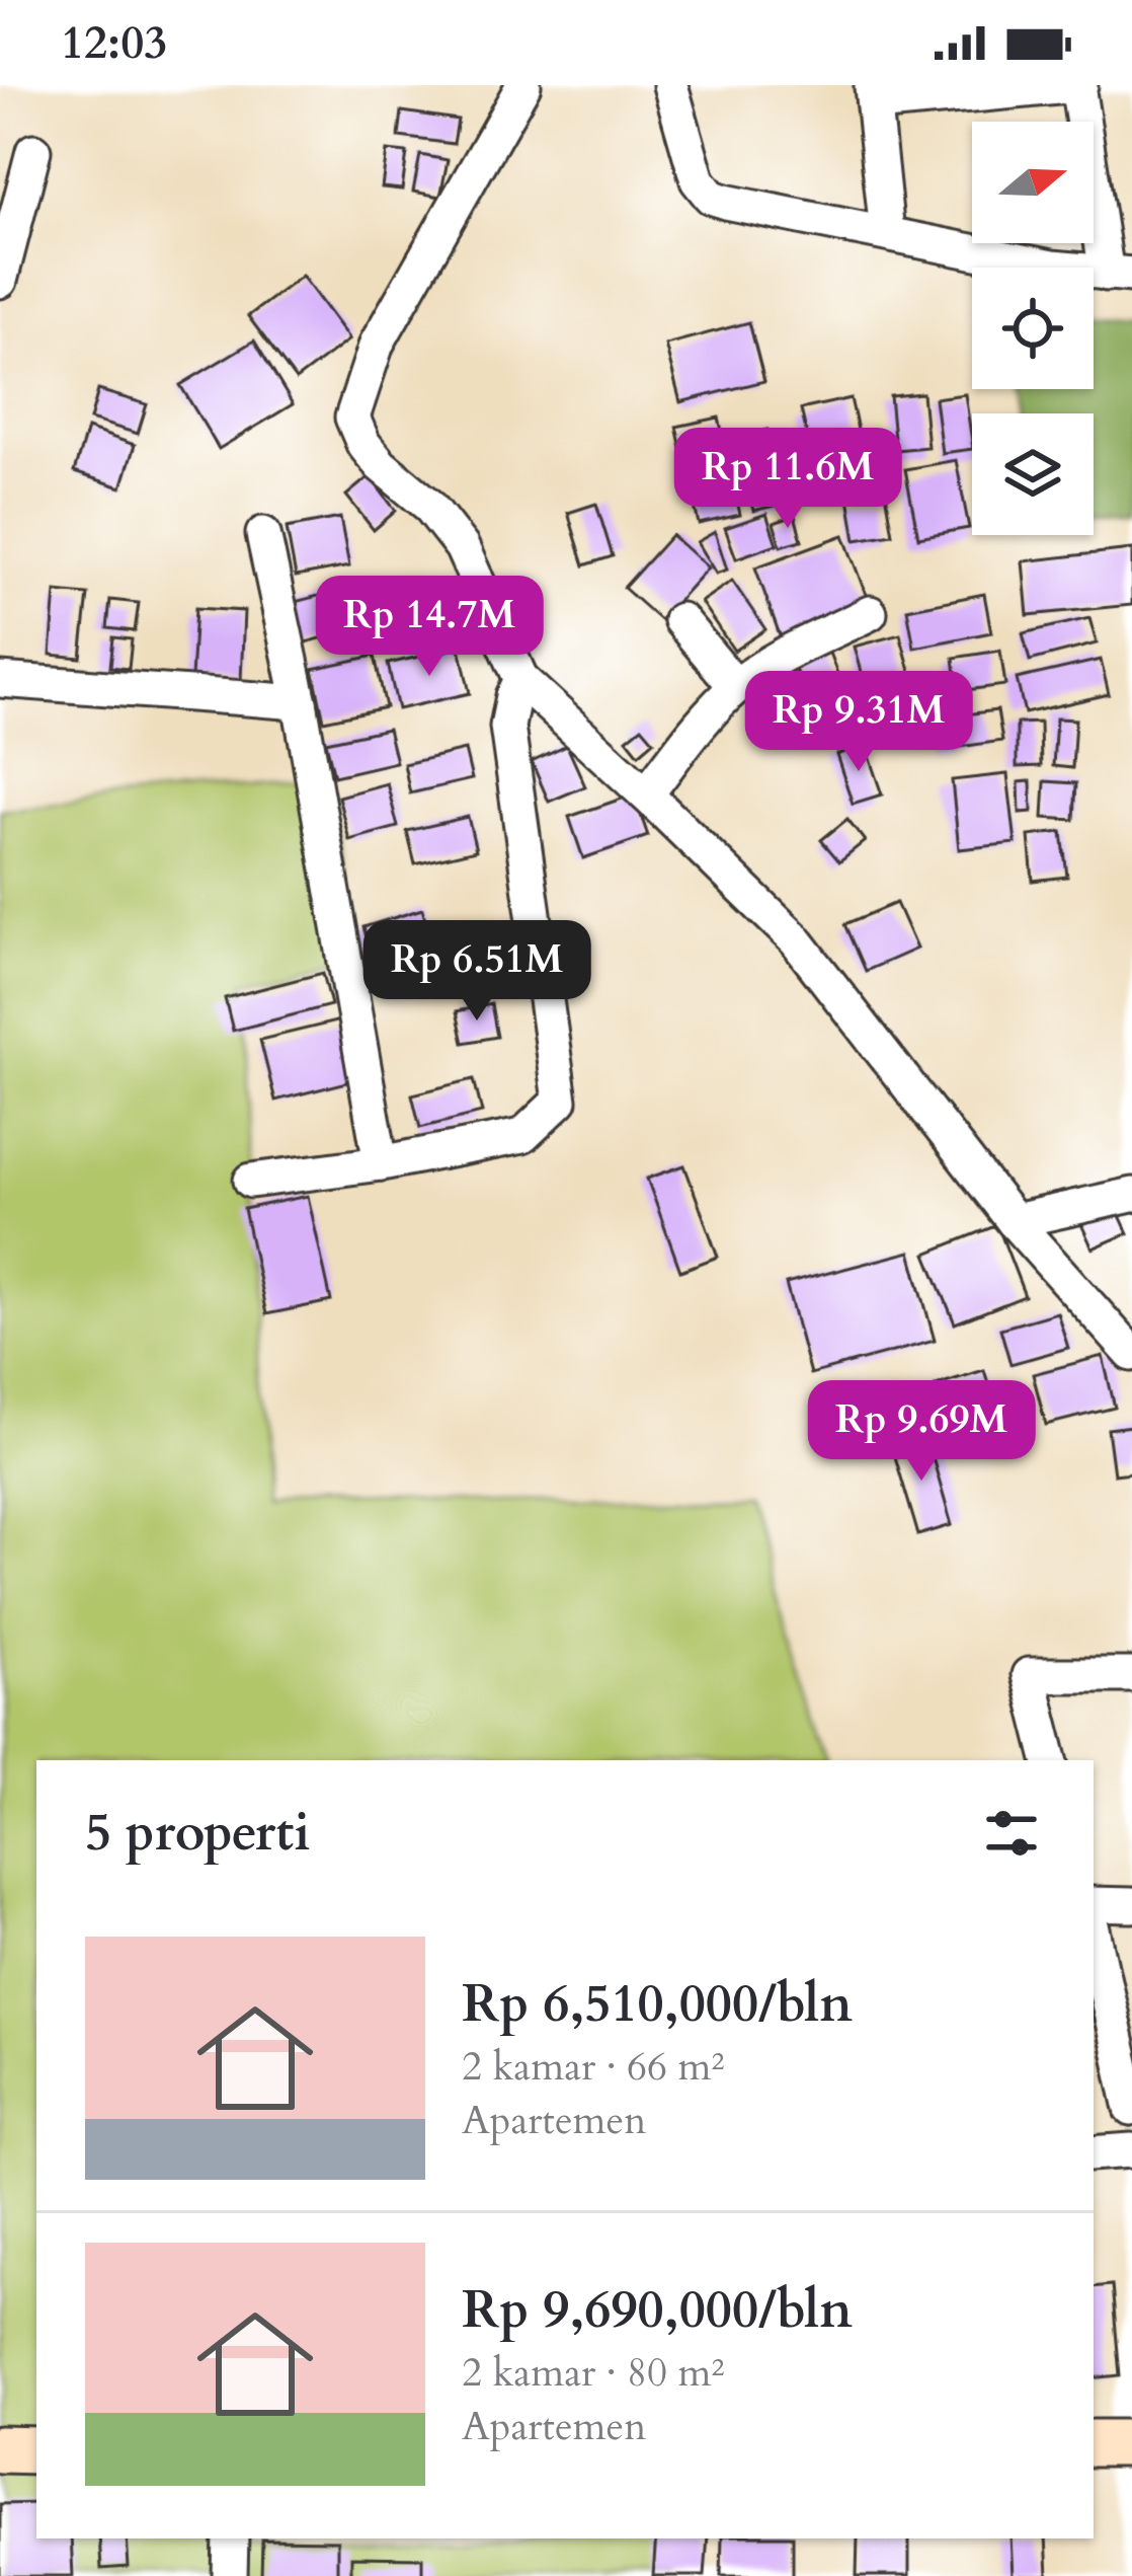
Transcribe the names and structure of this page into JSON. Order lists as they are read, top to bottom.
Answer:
{
  "north": "right",
  "page": {
    "status": "12:03",
    "price": [
      "Rp 11.6M",
      "Rp 14.7M",
      "Rp 9.31M",
      "Rp 6.51M",
      "Rp 9.69M"
    ],
    "heading": "5 properti",
    "list": [
      {
        "name": "Rp 6,510,000/bln",
        "note": "2 kamar · 66 m² · Apartemen"
      },
      {
        "name": "Rp 9,690,000/bln",
        "note": "2 kamar · 80 m² · Apartemen"
      }
    ]
  }
}
